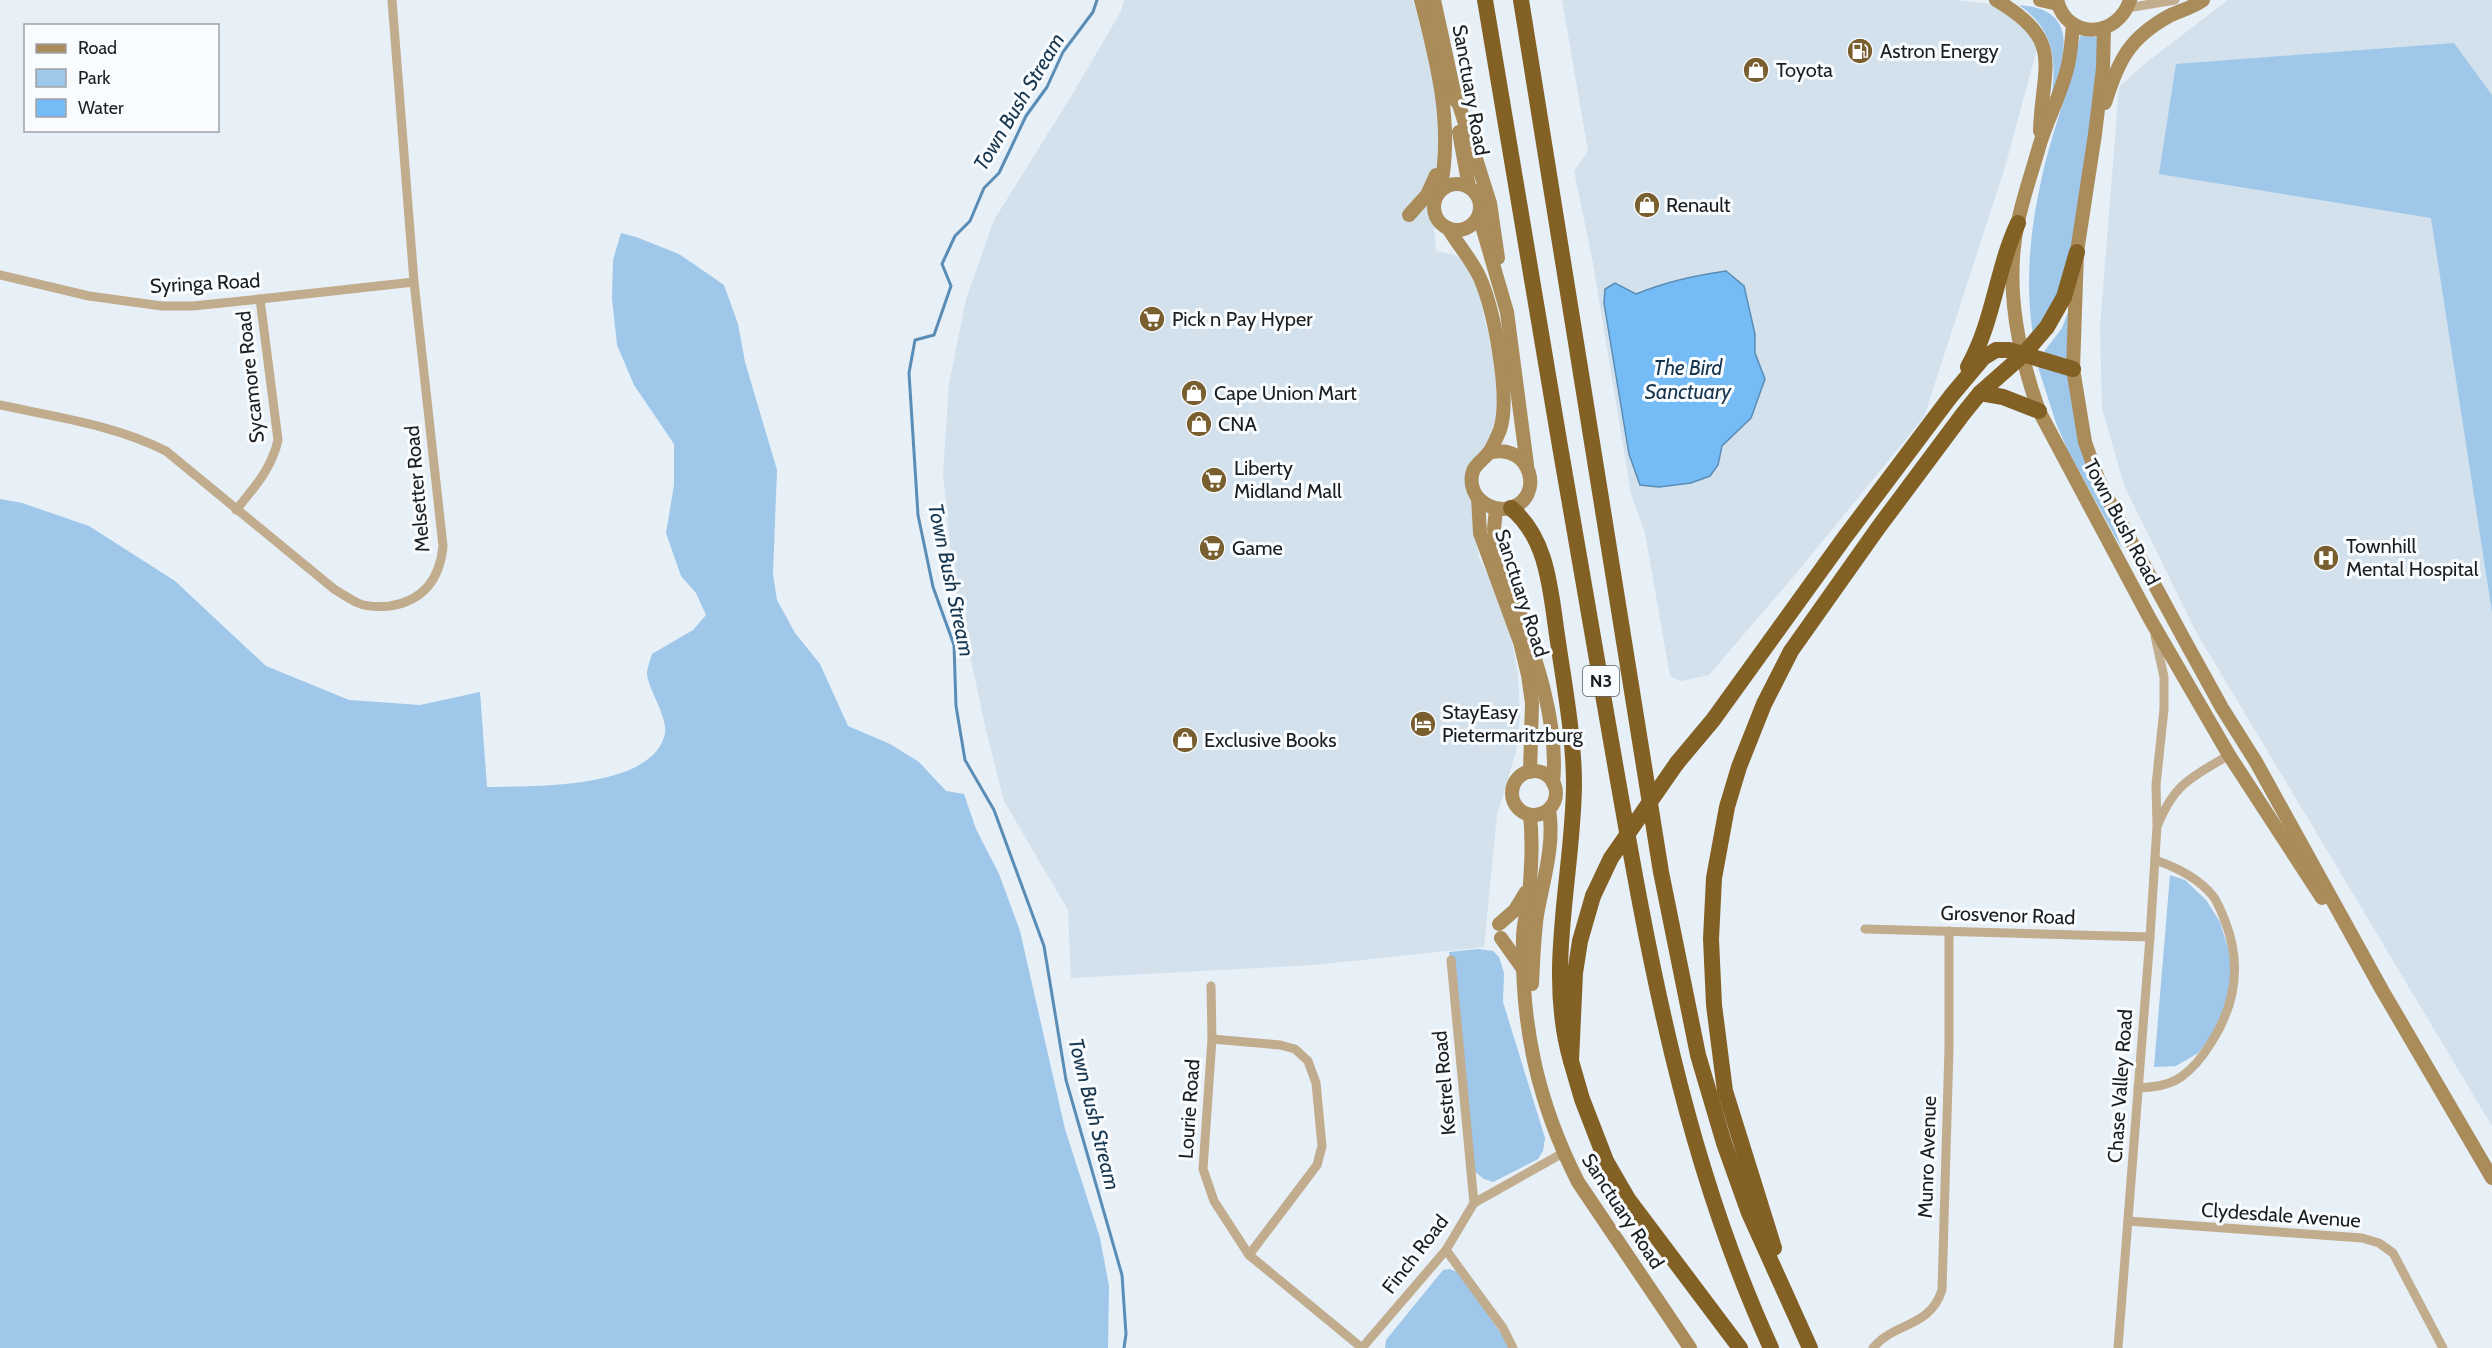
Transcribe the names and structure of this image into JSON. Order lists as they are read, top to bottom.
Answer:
{
  "streets": {
    "highway": ["N3"],
    "street": [
      "Sanctuary Road",
      "Syringa Road",
      "Sycamore Road",
      "Melsetter Road",
      "Town Bush Road",
      "Grosvenor Road",
      "Kestrel Road",
      "Chase Valley Road",
      "Lourie Road",
      "Munro Avenue",
      "Clydesdale Avenue",
      "Finch Road"
    ]
  },
  "crossings": [
    ["Sanctuary Road", "Finch Road"],
    ["Syringa Road", "Sycamore Road"],
    ["Syringa Road", "Melsetter Road"],
    ["Sycamore Road", "Melsetter Road"],
    ["Town Bush Road", "Chase Valley Road"],
    ["Grosvenor Road", "Chase Valley Road"],
    ["Grosvenor Road", "Munro Avenue"],
    ["Kestrel Road", "Finch Road"],
    ["Chase Valley Road", "Clydesdale Avenue"],
    ["Lourie Road", "Finch Road"]
  ],
  "water": ["Town Bush Stream", "The Bird Sanctuary"],
  "places": {
    "fuel station": ["Astron Energy"],
    "shop": [
      "Toyota",
      "Renault",
      "Cape Union Mart",
      "CNA",
      "Exclusive Books"
    ],
    "supermarket": ["Pick n Pay Hyper", "Liberty Midland Mall", "Game"],
    "hospital": ["Townhill Mental Hospital"],
    "hotel": ["StayEasy Pietermaritzburg"]
  },
  "legend": ["Road", "Park", "Water"]
}
